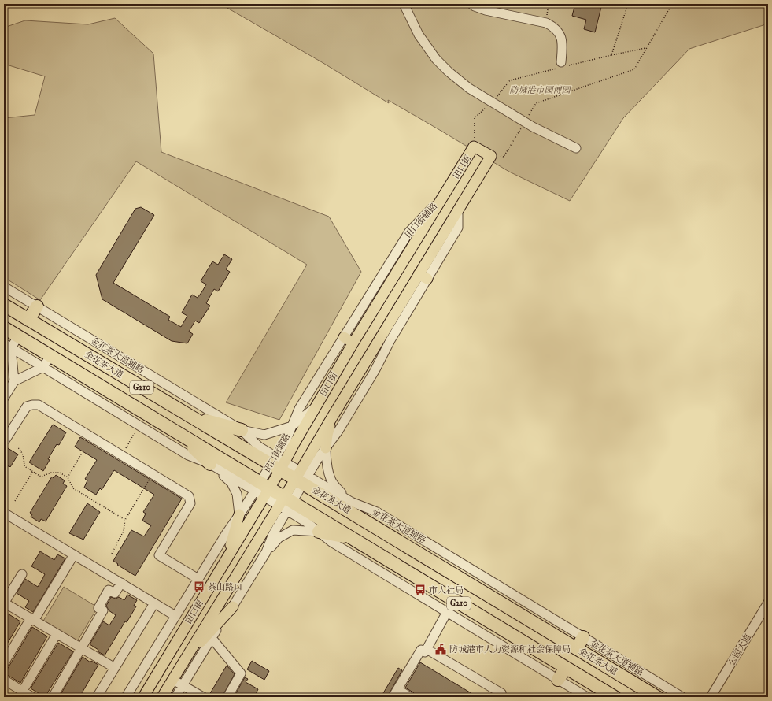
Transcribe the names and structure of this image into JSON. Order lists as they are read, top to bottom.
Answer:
{
  "streets": {
    "highway": ["金花茶大道", "G210"],
    "main road": ["田口街"],
    "street": ["田口街辅路", "金花茶大道辅路", "公园大道"]
  },
  "crossings": [
    ["田口街", "田口街辅路"],
    ["田口街", "金花茶大道辅路"],
    ["田口街", "金花茶大道"],
    ["田口街", "G210"],
    ["田口街辅路", "金花茶大道辅路"],
    ["田口街辅路", "金花茶大道"],
    ["金花茶大道辅路", "金花茶大道"]
  ],
  "parks": ["防城港市园博园"],
  "places": {
    "bus stop": ["茶山路口", "市人社局"],
    "public building": ["防城港市人力资源和社会保障局"]
  }
}
